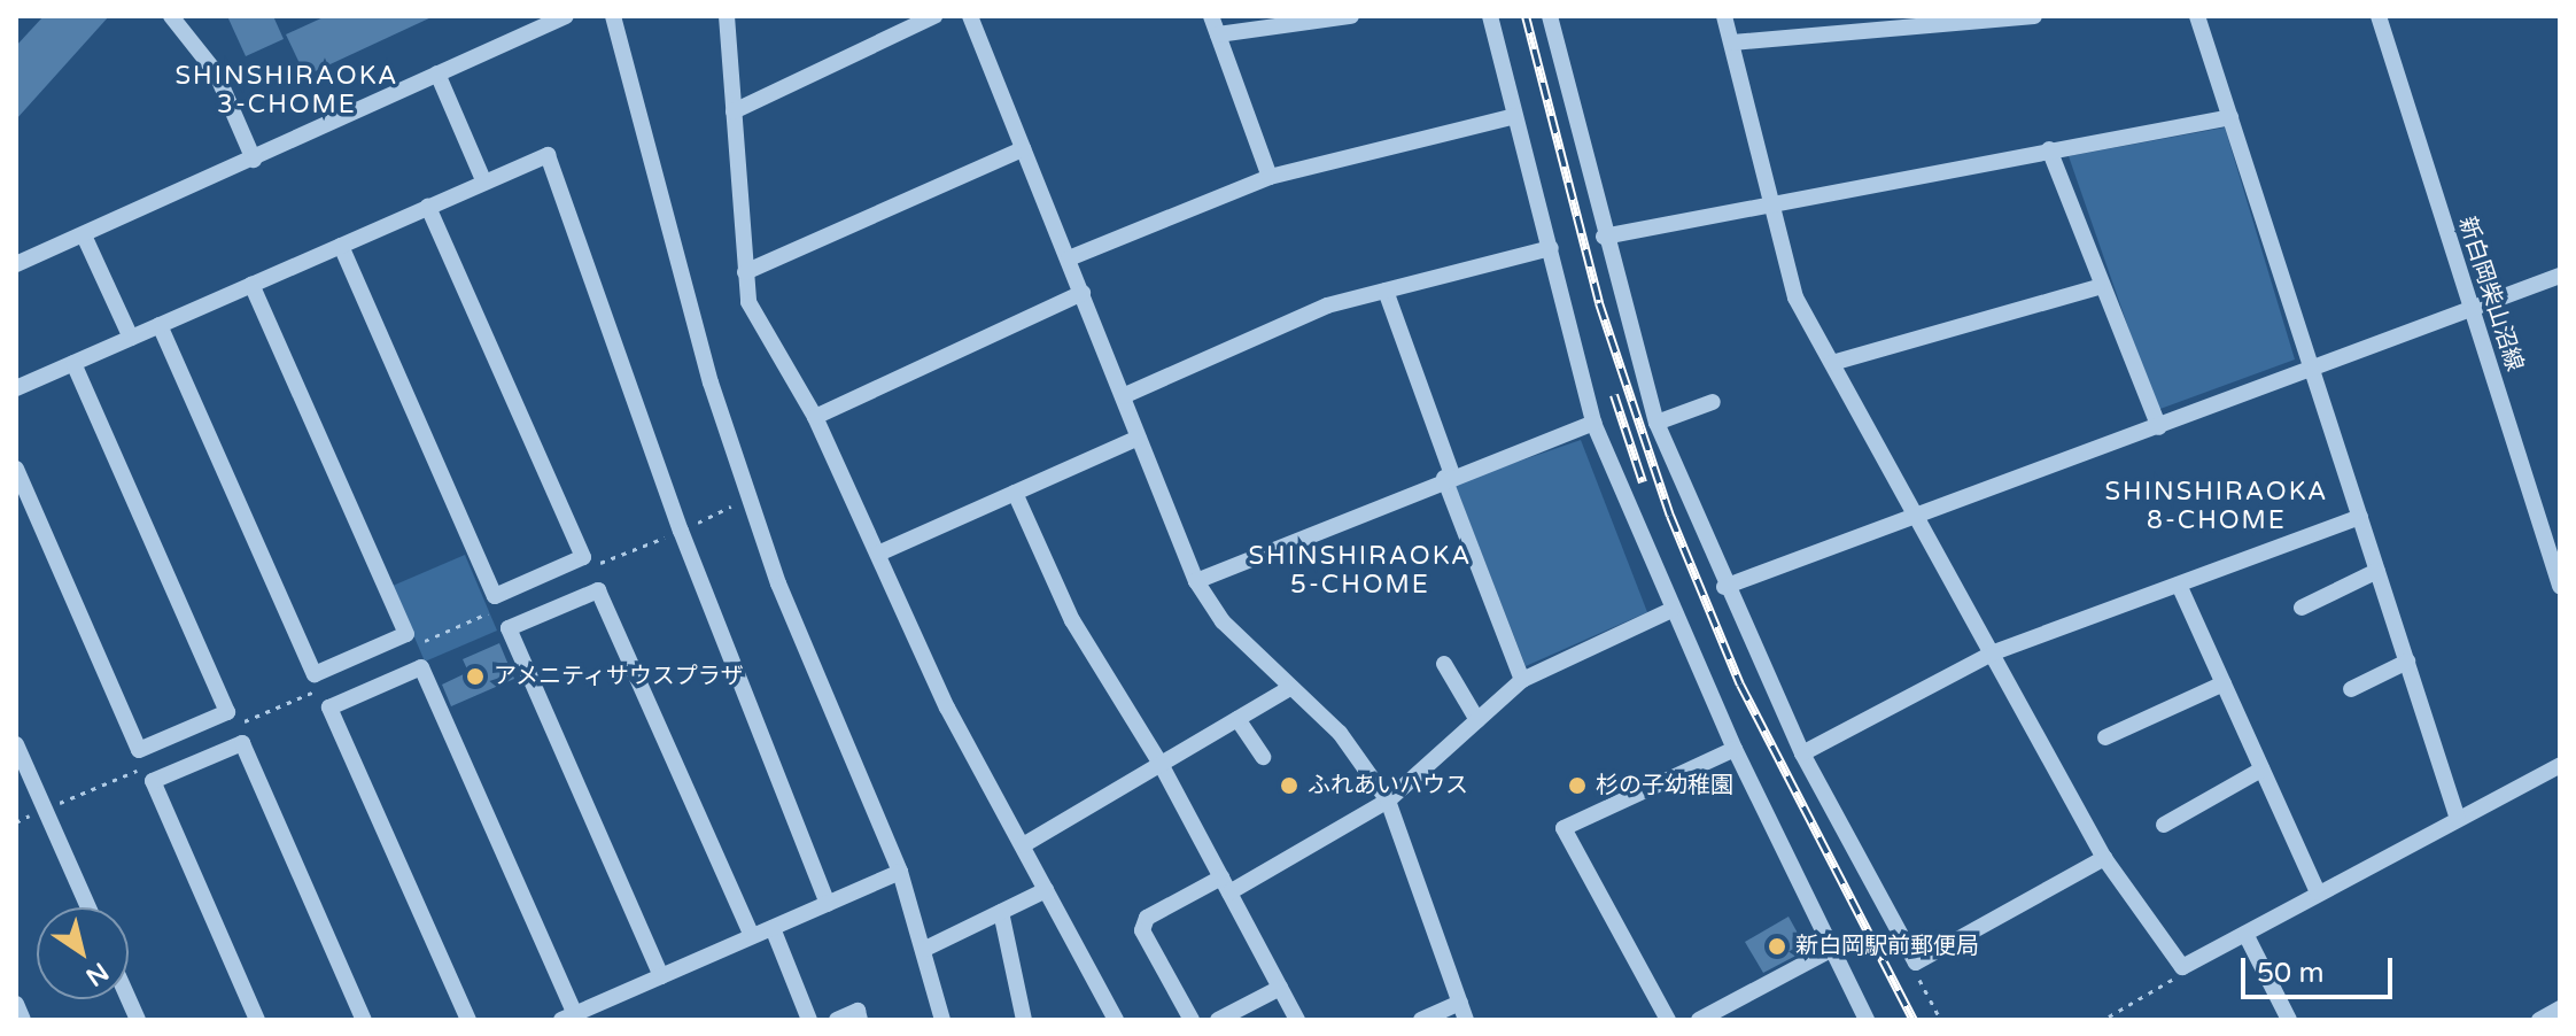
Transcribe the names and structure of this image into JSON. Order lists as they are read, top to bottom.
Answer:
{
  "streets": {
    "street": ["新白岡柴山沼線"]
  },
  "districts": ["SHINSHIRAOKA 3-CHOME", "SHINSHIRAOKA 8-CHOME", "SHINSHIRAOKA 5-CHOME"],
  "places": [
    "アメニティサウスプラザ",
    "ふれあいハウス",
    "杉の子幼稚園",
    "新白岡駅前郵便局"
  ],
  "scale_bar": "50 m",
  "north": "bottom right"
}
